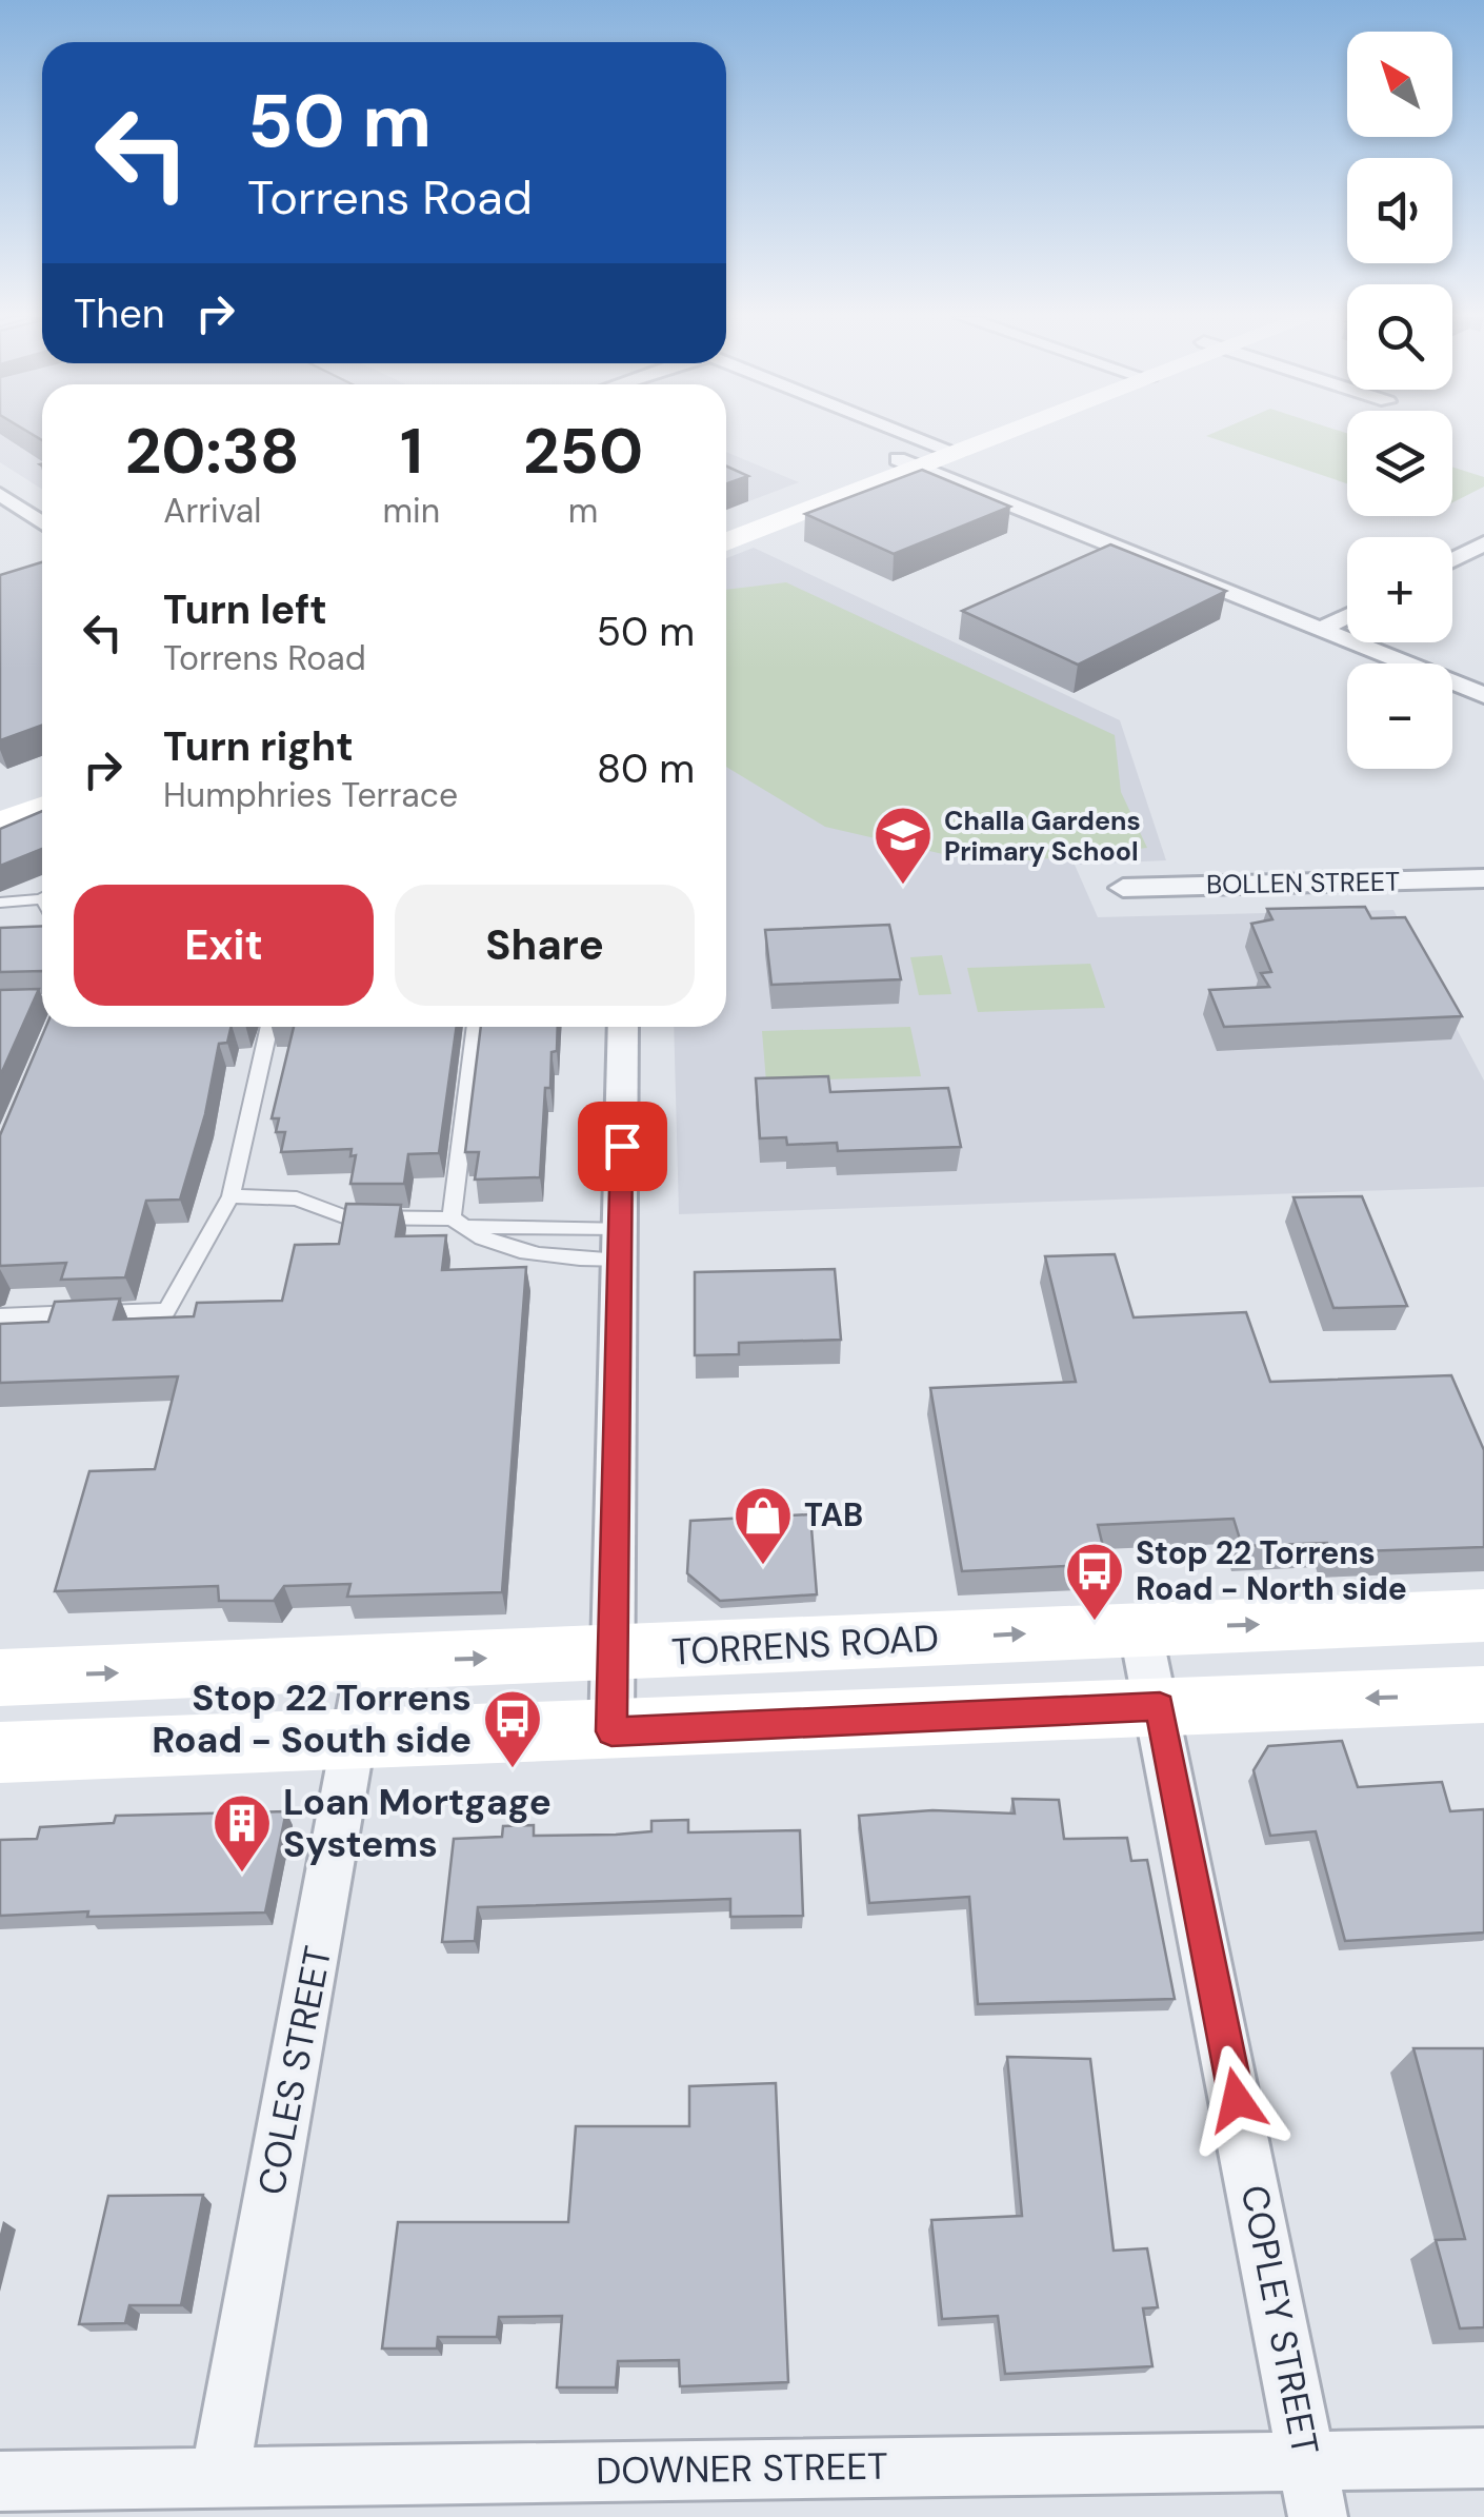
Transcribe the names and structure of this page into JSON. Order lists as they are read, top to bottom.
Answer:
{
  "streets": {
    "main road": ["TORRENS ROAD"],
    "street": [
      "BOLLEN STREET",
      "COLES STREET",
      "COPLEY STREET",
      "DOWNER STREET"
    ]
  },
  "crossings": [
    ["TORRENS ROAD", "COLES STREET"],
    ["TORRENS ROAD", "COPLEY STREET"],
    ["COLES STREET", "DOWNER STREET"],
    ["COPLEY STREET", "DOWNER STREET"]
  ],
  "places": {
    "school or university": ["Challa Gardens Primary School"],
    "shop": ["TAB"],
    "bus stop": ["Stop 22 Torrens Road - North side", "Stop 22 Torrens Road - South side"],
    "building": ["Loan Mortgage Systems"]
  },
  "north": "top left",
  "page": {
    "map_buttons": ["+", "−"],
    "turn": ["50 m", "Torrens Road"],
    "then": "Then",
    "eta": [
      "20:38",
      "Arrival",
      "1",
      "min",
      "250",
      "m"
    ],
    "list": [
      {
        "name": "Turn left",
        "note": "Torrens Road",
        "value": "50 m"
      },
      {
        "name": "Turn right",
        "note": "Humphries Terrace",
        "value": "80 m"
      }
    ],
    "buttons": ["Exit", "Share"]
  }
}
